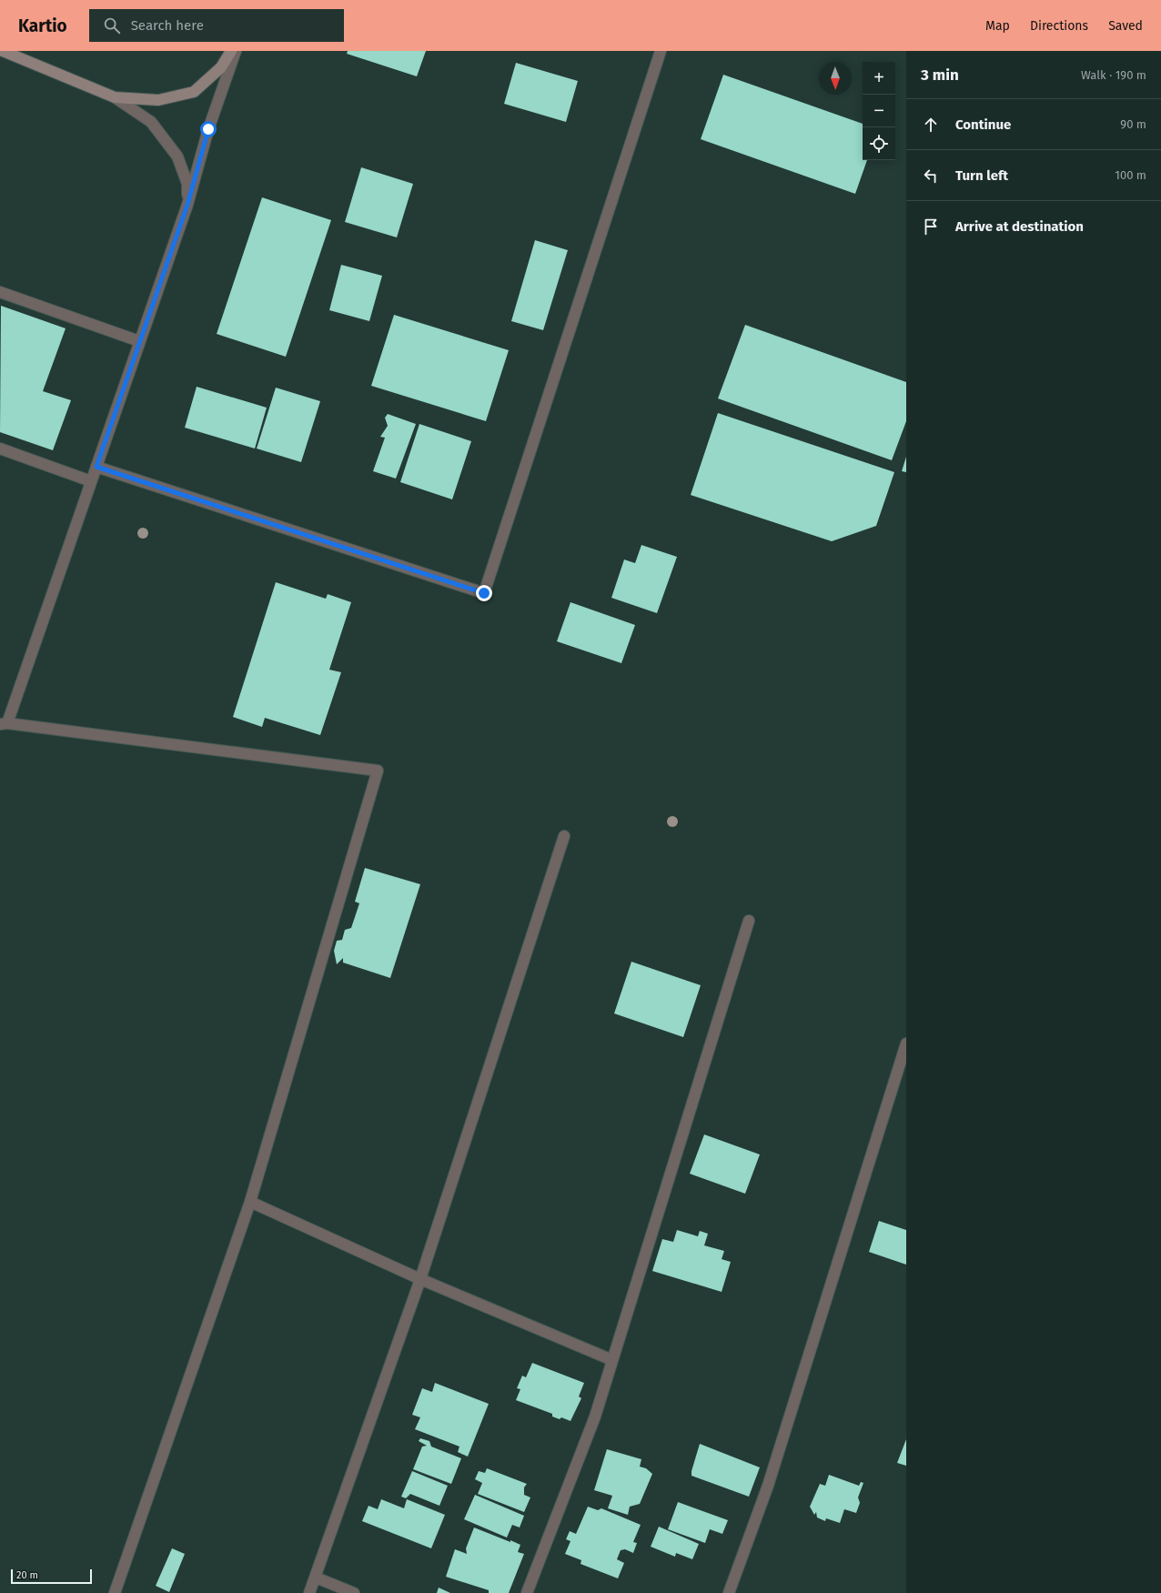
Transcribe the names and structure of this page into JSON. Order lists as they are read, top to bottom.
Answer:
{
  "scale_bar": "20 m",
  "north": "bottom",
  "page": {
    "header": "Kartio",
    "search": "Search here",
    "nav": ["Map", "Directions", "Saved"],
    "heading": ["3 min", "Walk · 190 m"],
    "map_buttons": ["+", "−"],
    "list": [
      ["Continue", "90 m"],
      ["Turn left", "100 m"],
      "Arrive at destination"
    ],
    "scale": "20 m"
  }
}
